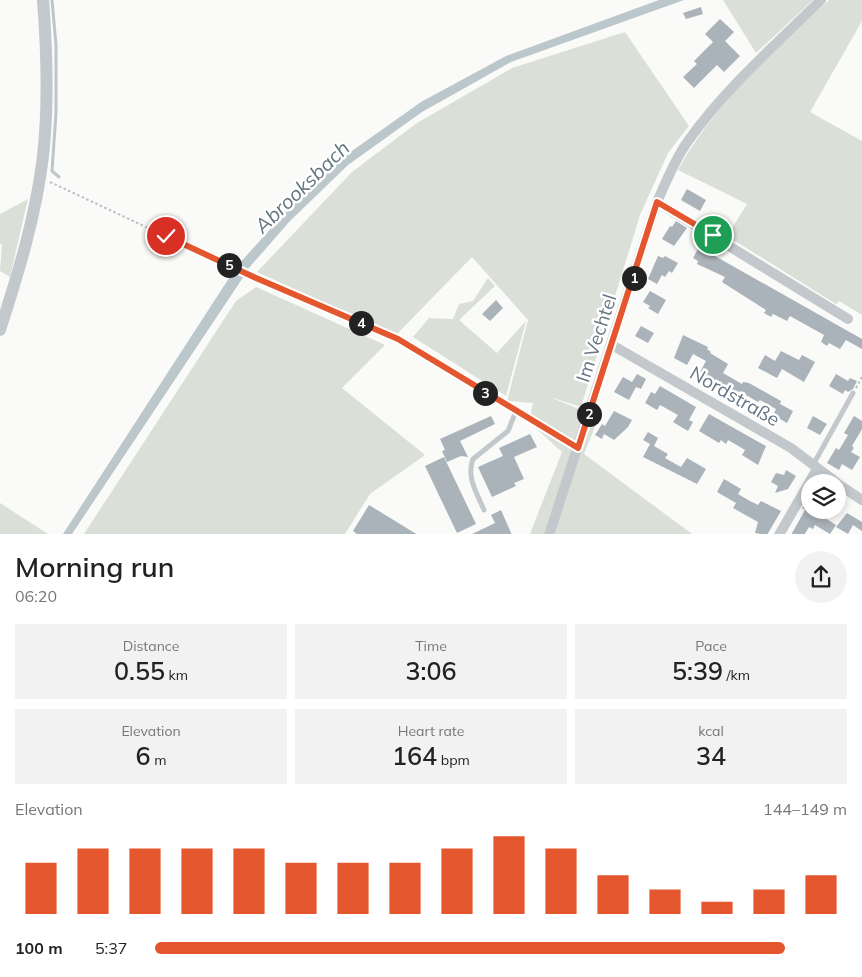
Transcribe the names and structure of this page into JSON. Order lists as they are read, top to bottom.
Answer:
{
  "streets": {
    "street": ["Im Vechtel", "Nordstraße"]
  },
  "crossings": [
    ["Im Vechtel", "Nordstraße"]
  ],
  "water": ["Abrooksbach"],
  "page": {
    "pins": [
      "5",
      "1",
      "4",
      "3",
      "2"
    ],
    "heading": ["Morning run", "06:20"],
    "stats": [
      ["Distance", "0.55 km"],
      ["Time", "3:06"],
      ["Pace", "5:39 /km"],
      ["Elevation", "6 m"],
      ["Heart rate", "164 bpm"],
      ["kcal", "34"]
    ],
    "chart": ["Elevation", "144–149 m"],
    "list": [
      {
        "name": "100 m",
        "note": "5:37"
      }
    ]
  }
}
